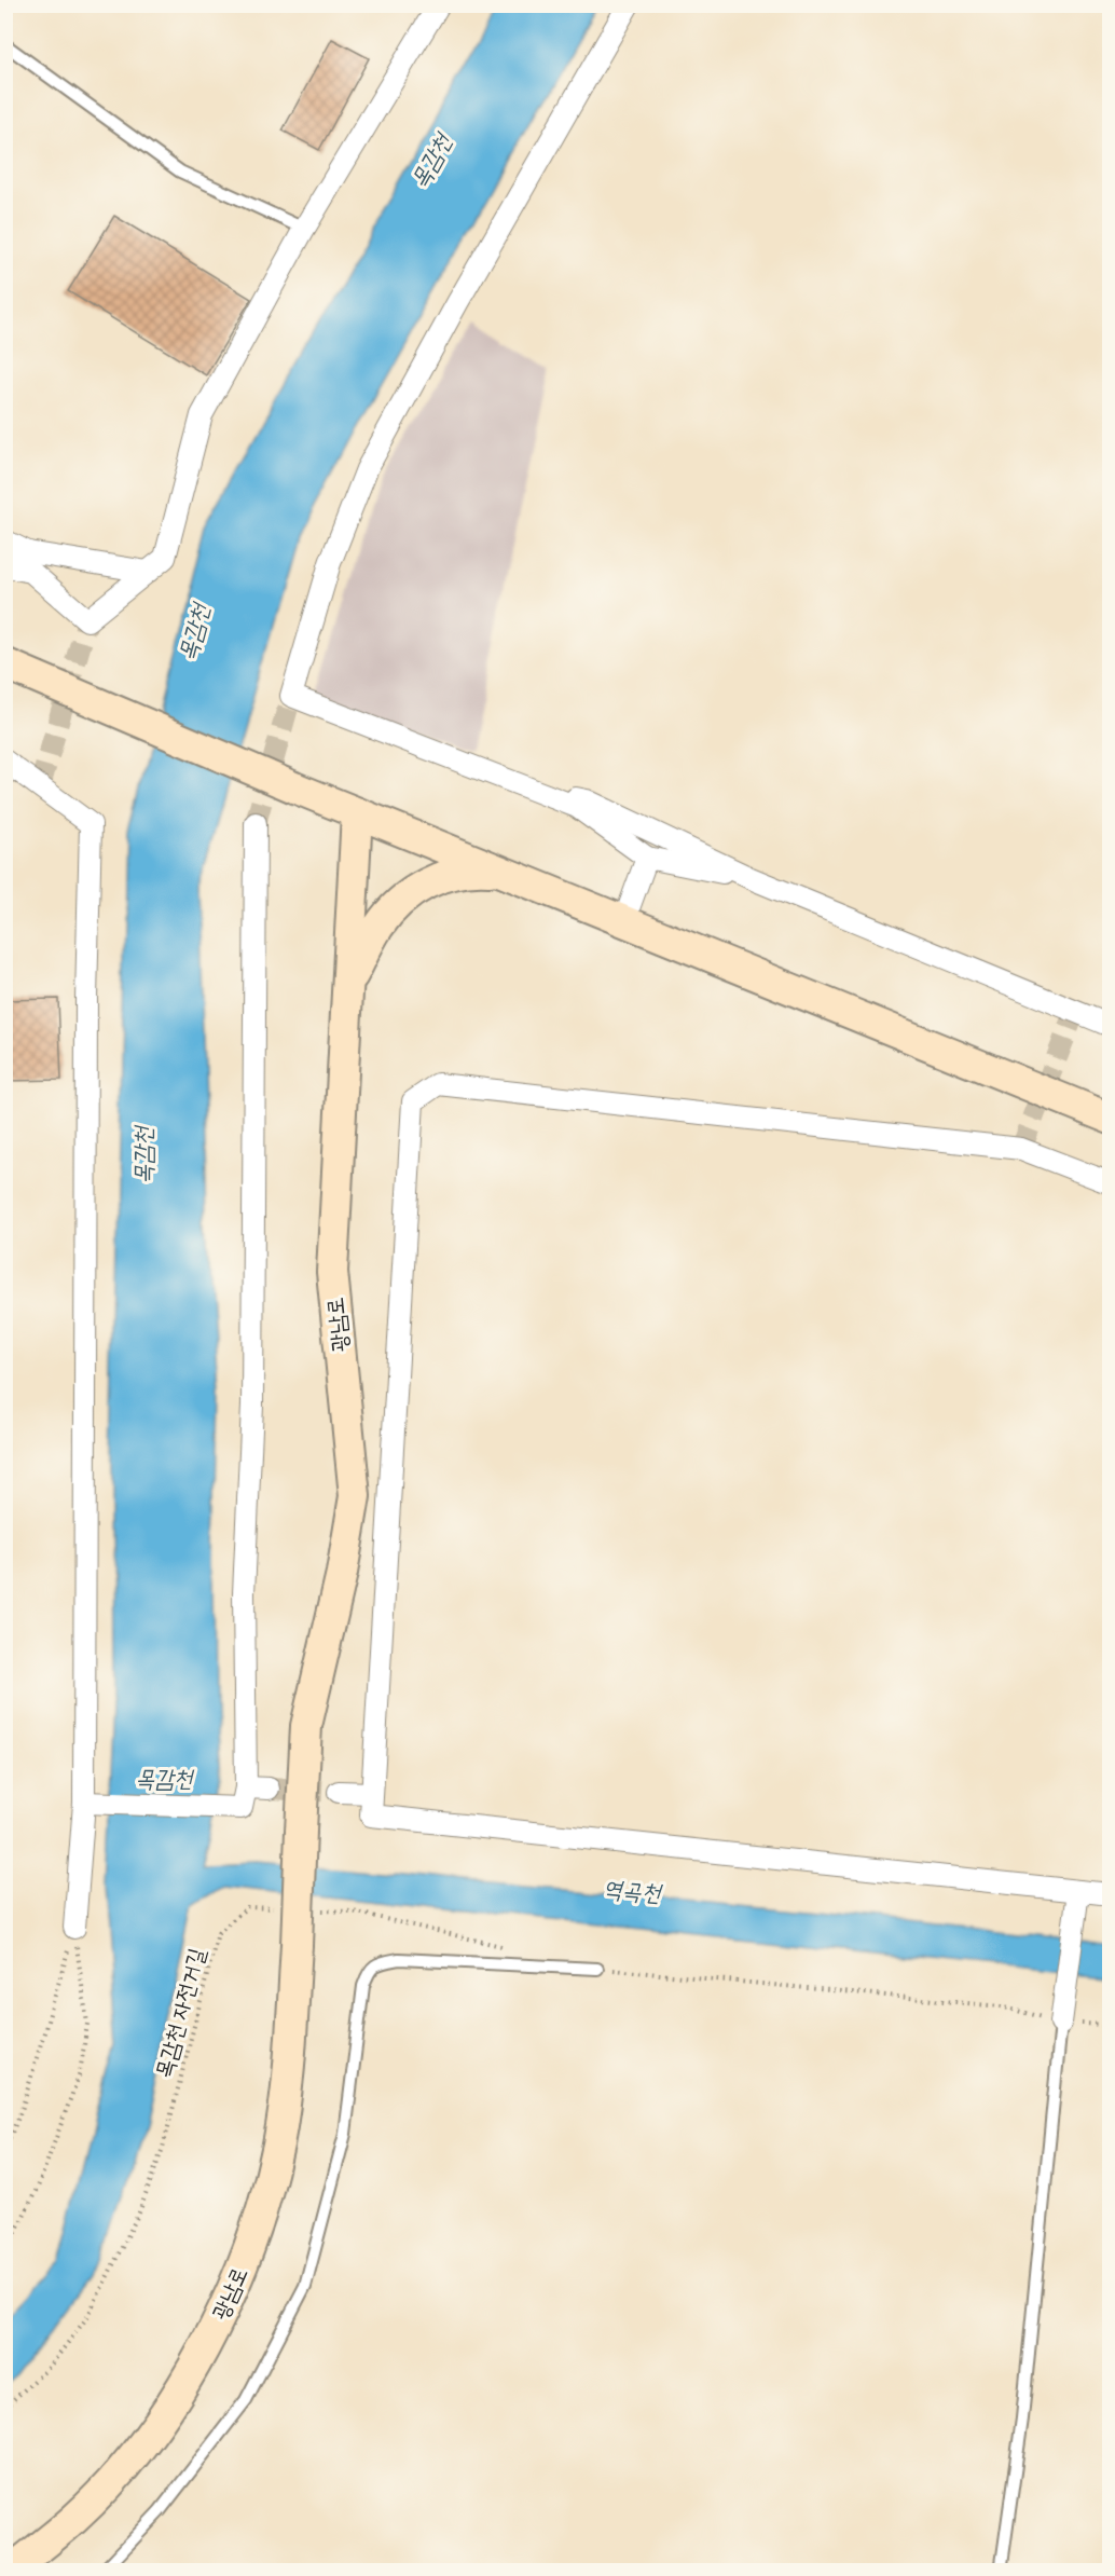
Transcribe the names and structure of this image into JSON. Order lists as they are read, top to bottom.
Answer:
{
  "streets": {
    "street": ["광남로"],
    "path": ["목감천 자전거길"]
  },
  "water": ["목감천", "역곡천"]
}
